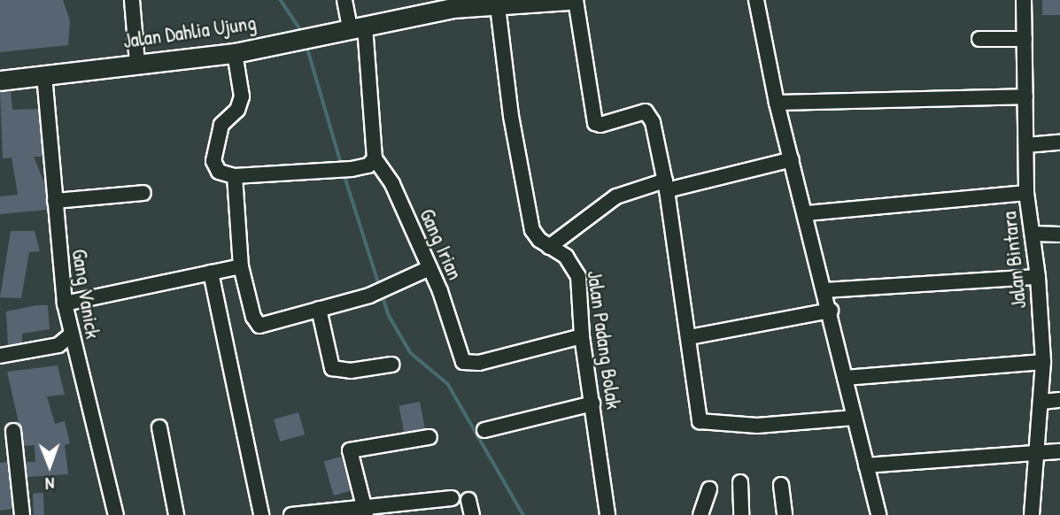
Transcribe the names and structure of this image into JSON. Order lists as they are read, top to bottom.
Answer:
{
  "streets": {
    "main road": ["Jalan Dahlia Ujung"],
    "street": [
      "Gang Irian",
      "Jalan Bintara",
      "Gang Vanick",
      "Jalan Padang Bolak"
    ]
  },
  "crossings": [
    ["Jalan Dahlia Ujung", "Gang Vanick"],
    ["Jalan Dahlia Ujung", "Jalan Padang Bolak"],
    ["Gang Irian", "Jalan Padang Bolak"]
  ],
  "north": "bottom"
}
